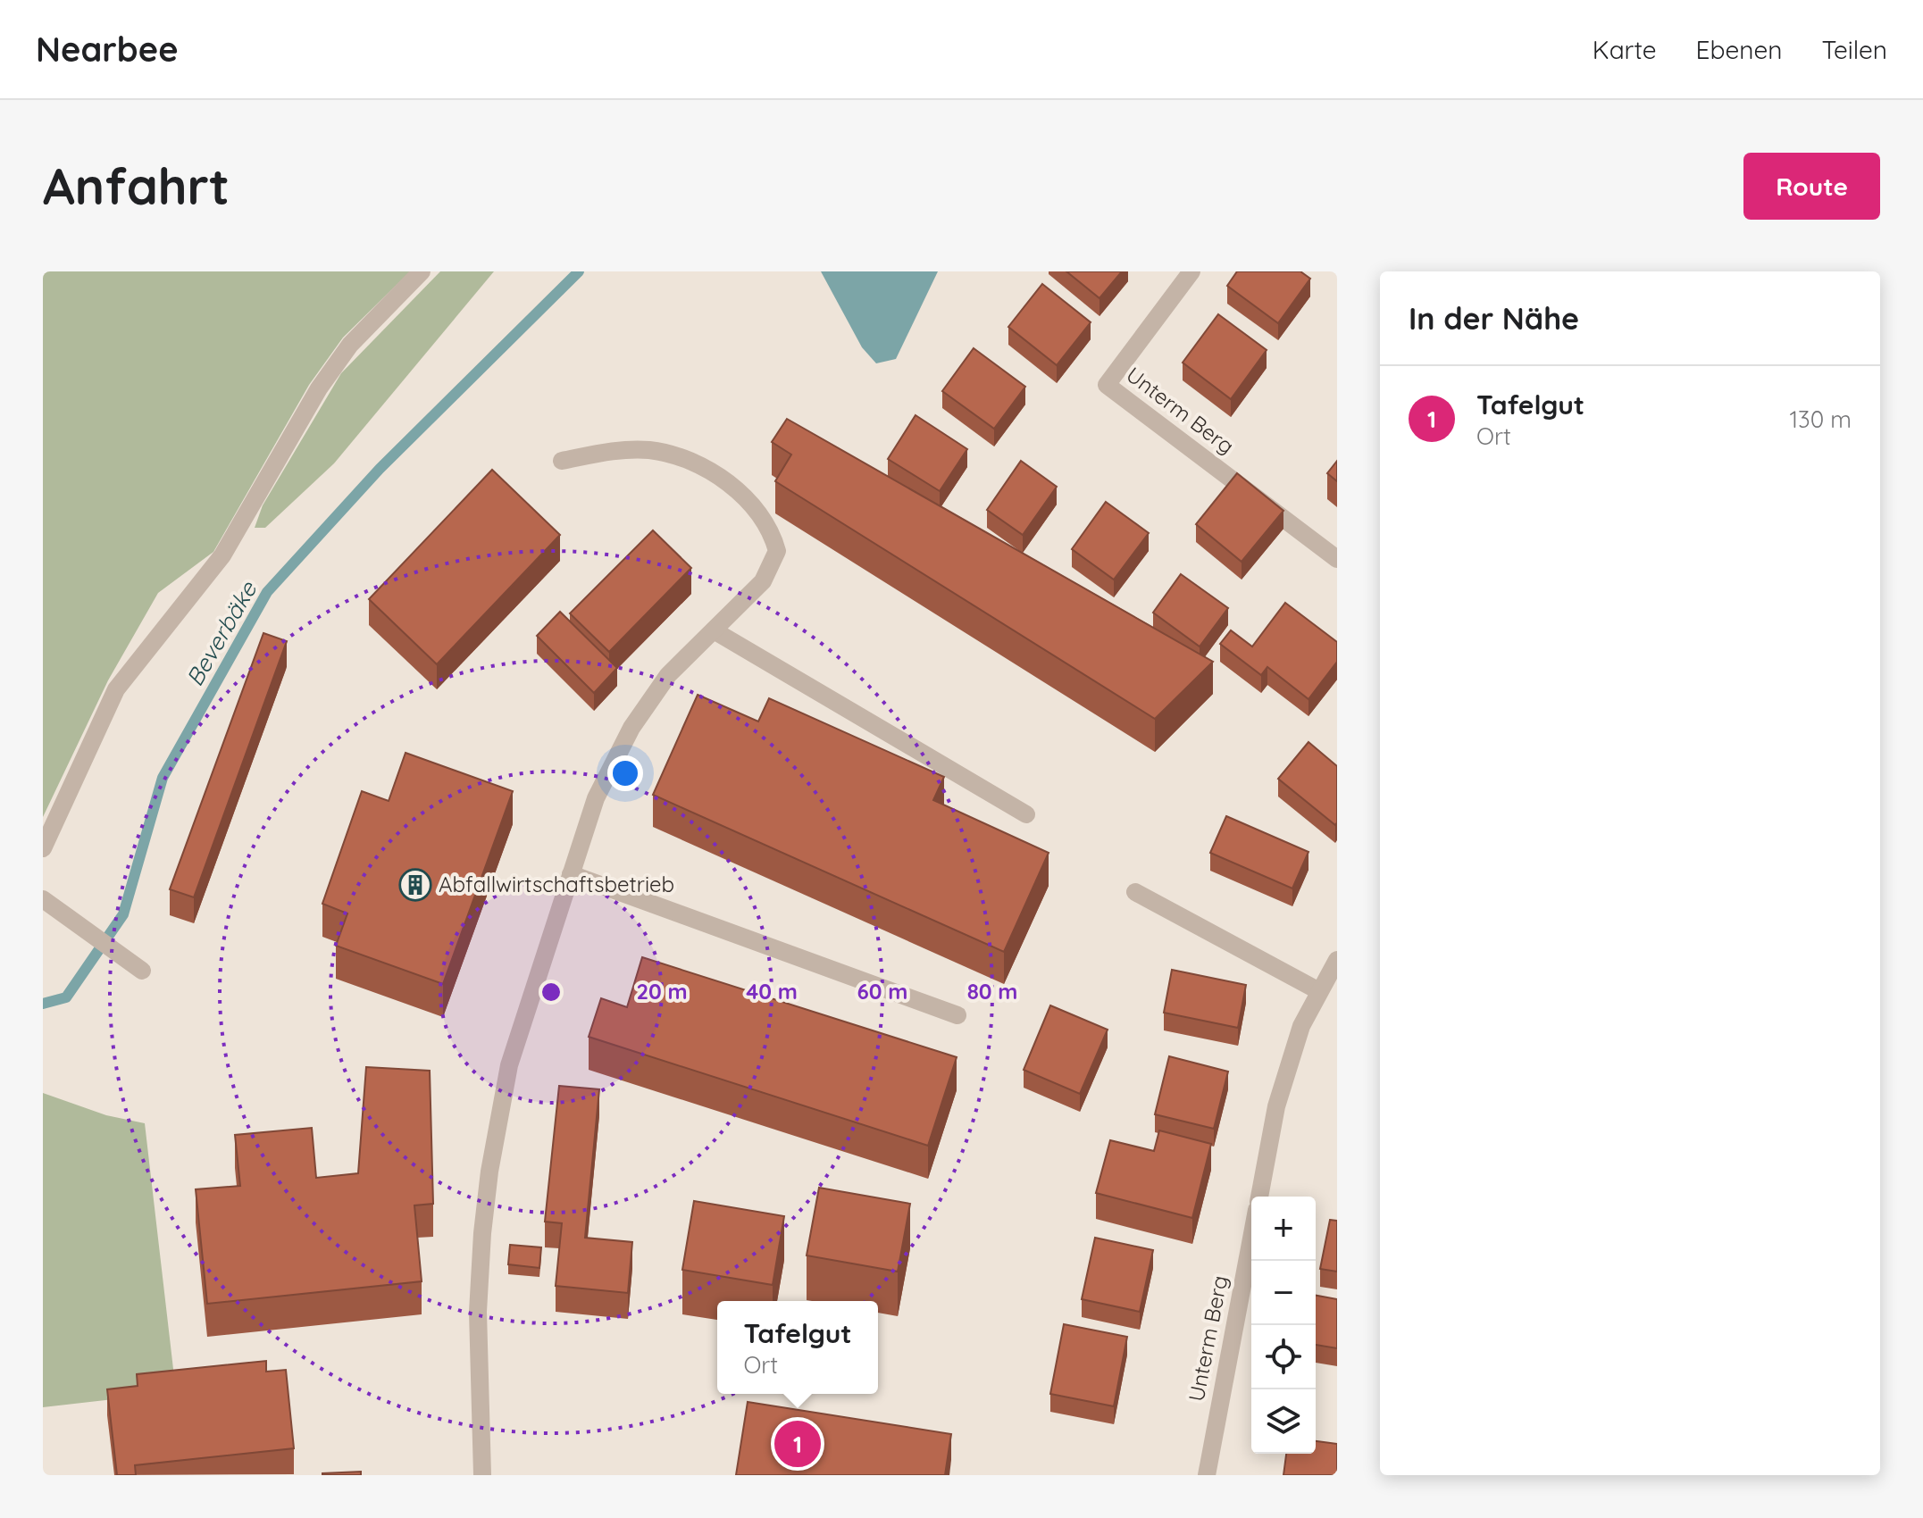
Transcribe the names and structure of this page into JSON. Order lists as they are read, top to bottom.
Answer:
{
  "streets": {
    "street": ["Unterm Berg"]
  },
  "water": ["Beverbäke"],
  "places": {
    "building": ["Abfallwirtschaftsbetrieb"]
  },
  "page": {
    "header": "Nearbee",
    "nav": ["Karte", "Ebenen", "Teilen"],
    "buttons": "Route",
    "title": "Anfahrt",
    "heading": "In der Nähe",
    "list": [
      {
        "mark": "1",
        "name": "Tafelgut",
        "note": "Ort",
        "value": "130 m"
      }
    ],
    "map_buttons": ["+", "−"],
    "popup": ["Tafelgut", "Ort"],
    "pins": "1"
  },
  "rings": [
    "20 m",
    "40 m",
    "60 m",
    "80 m"
  ]
}
